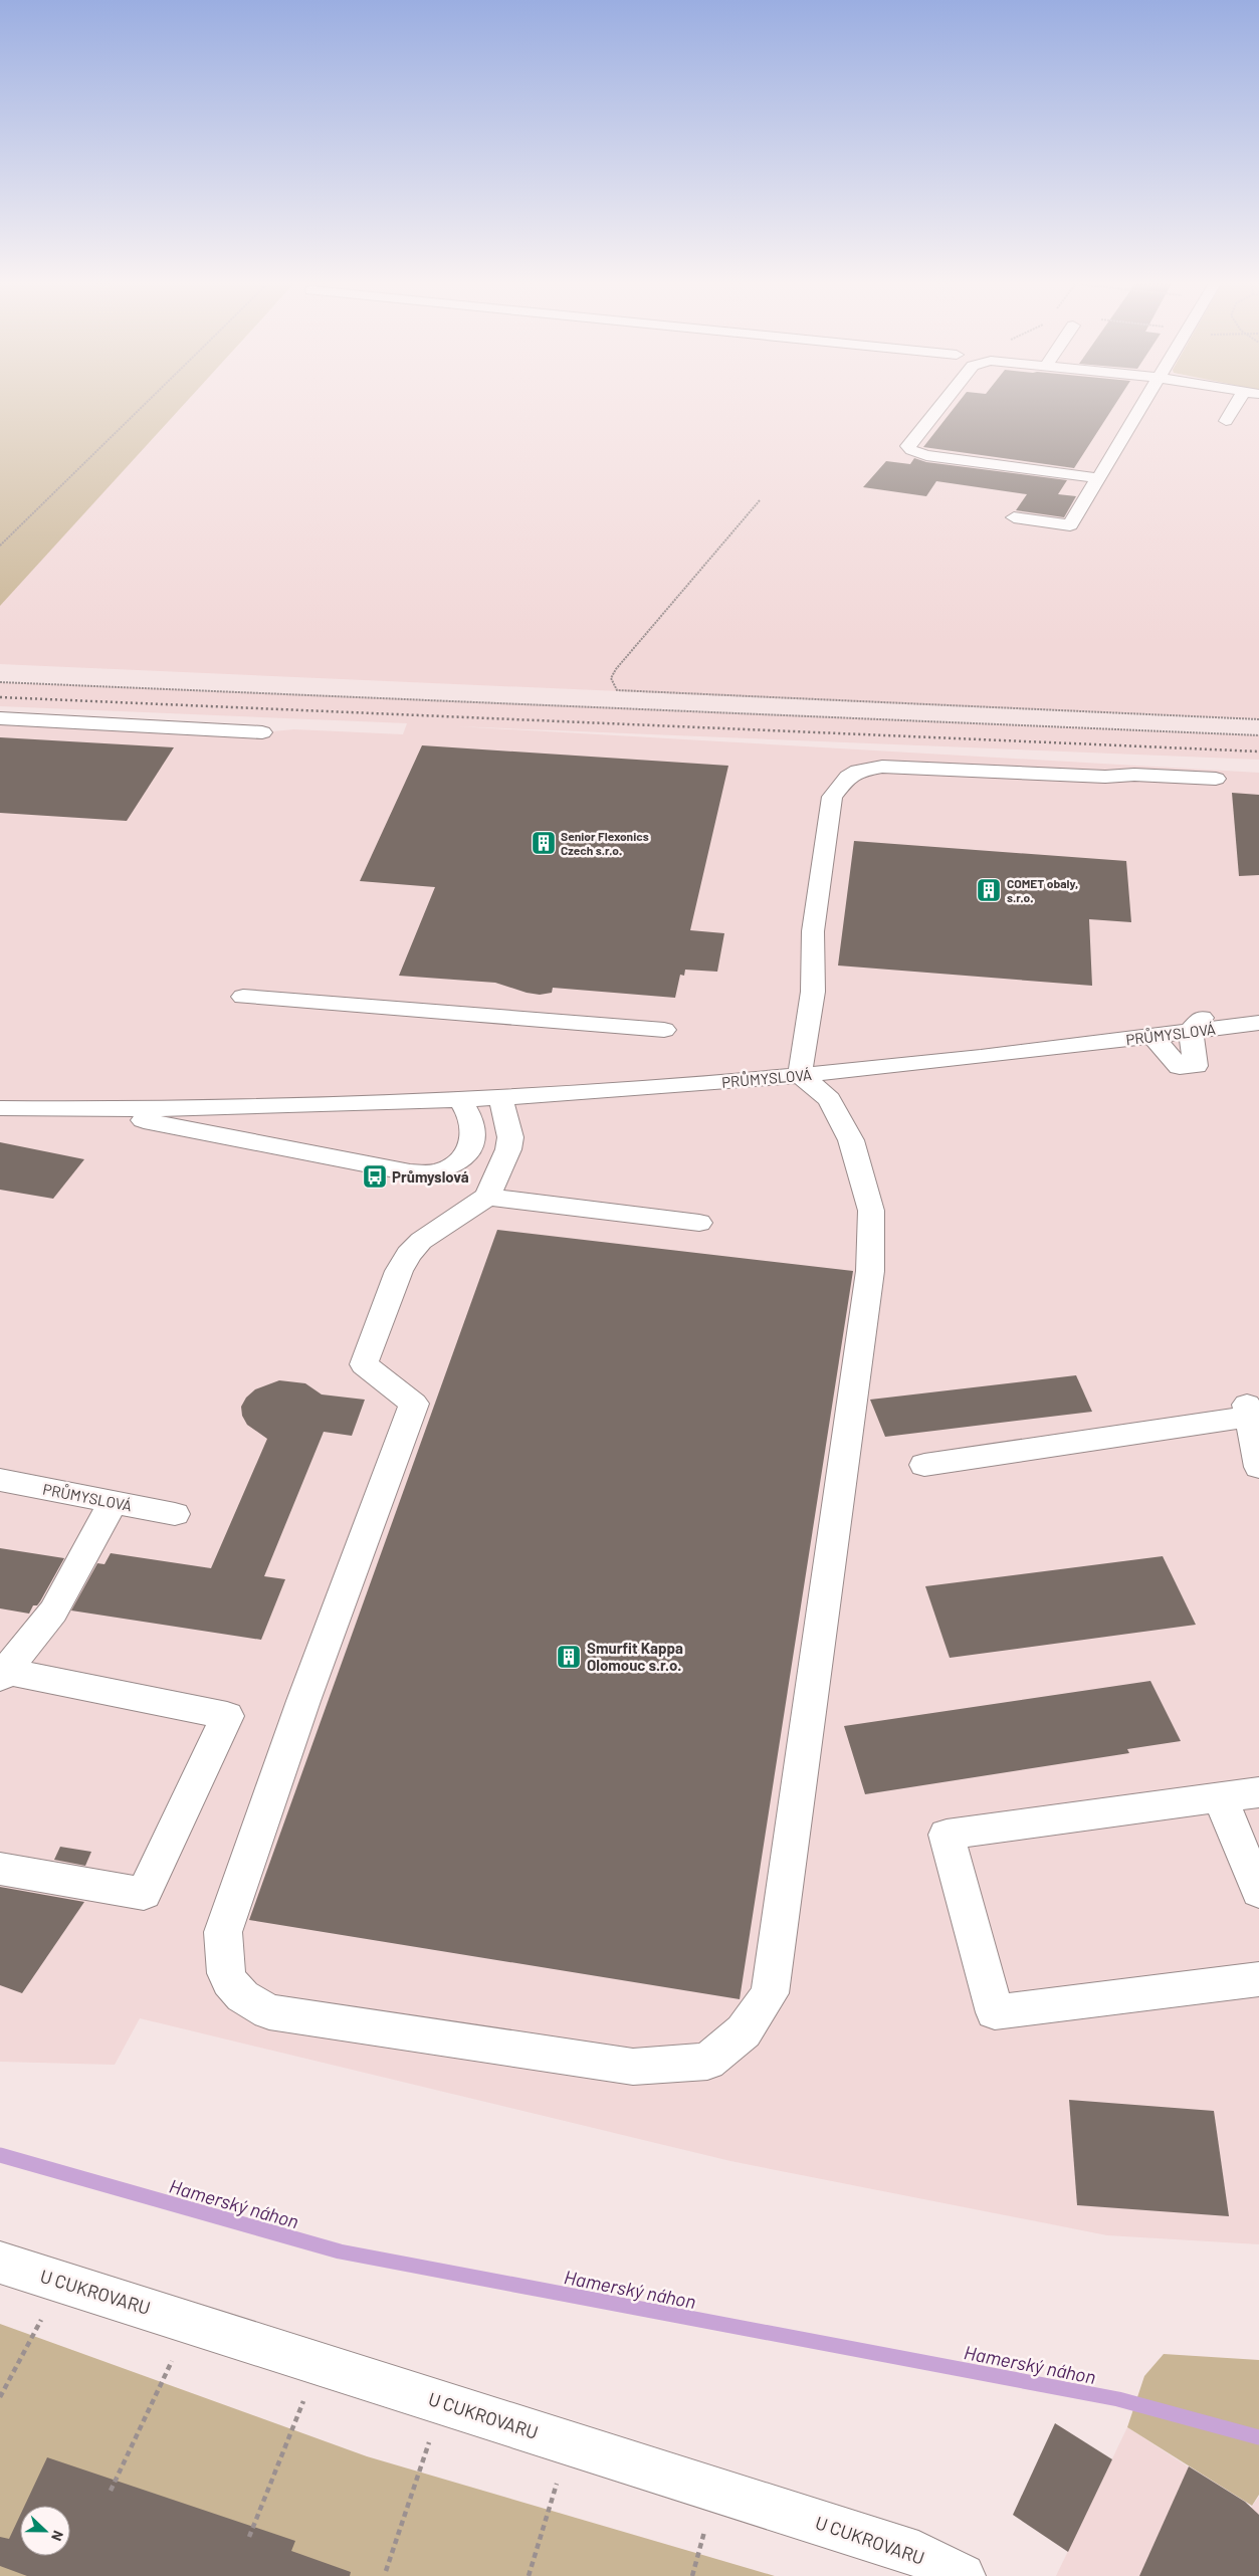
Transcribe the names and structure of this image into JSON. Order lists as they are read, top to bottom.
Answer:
{
  "streets": {
    "street": ["PRŮMYSLOVÁ", "U CUKROVARU"]
  },
  "water": ["Hamerský náhon"],
  "places": {
    "building": ["Senior Flexonics Czech s.r.o.", "COMET obaly, s.r.o.", "Smurfit Kappa Olomouc s.r.o."],
    "bus stop": ["Průmyslová"]
  },
  "north": "right"
}
